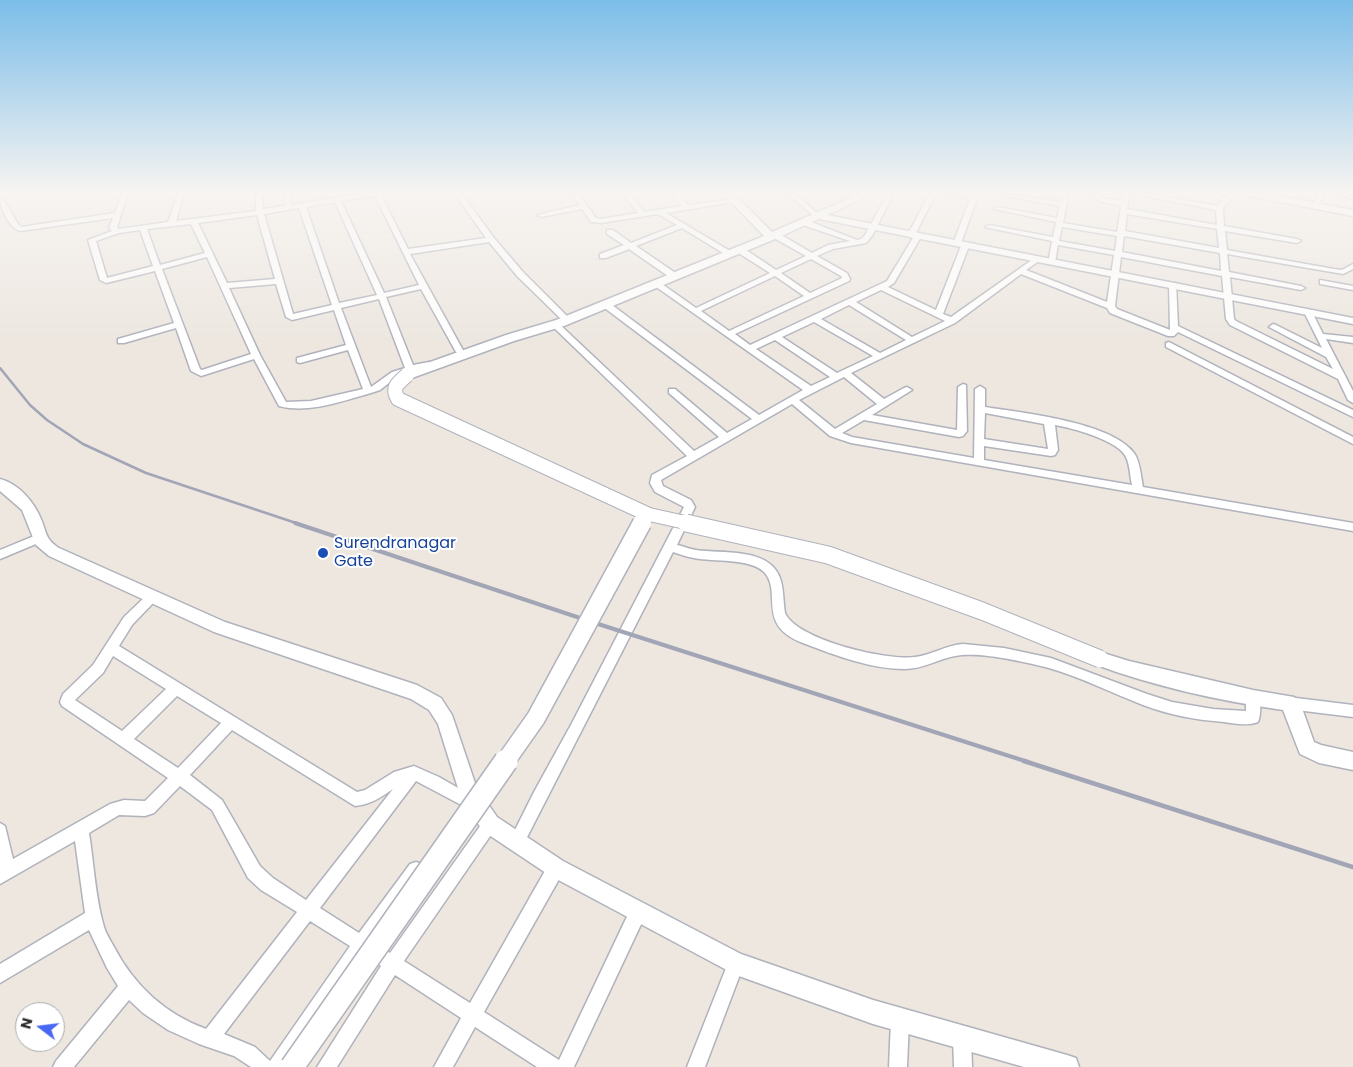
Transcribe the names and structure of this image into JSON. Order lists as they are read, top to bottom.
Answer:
{
  "places": ["Surendranagar Gate"],
  "north": "left"
}
